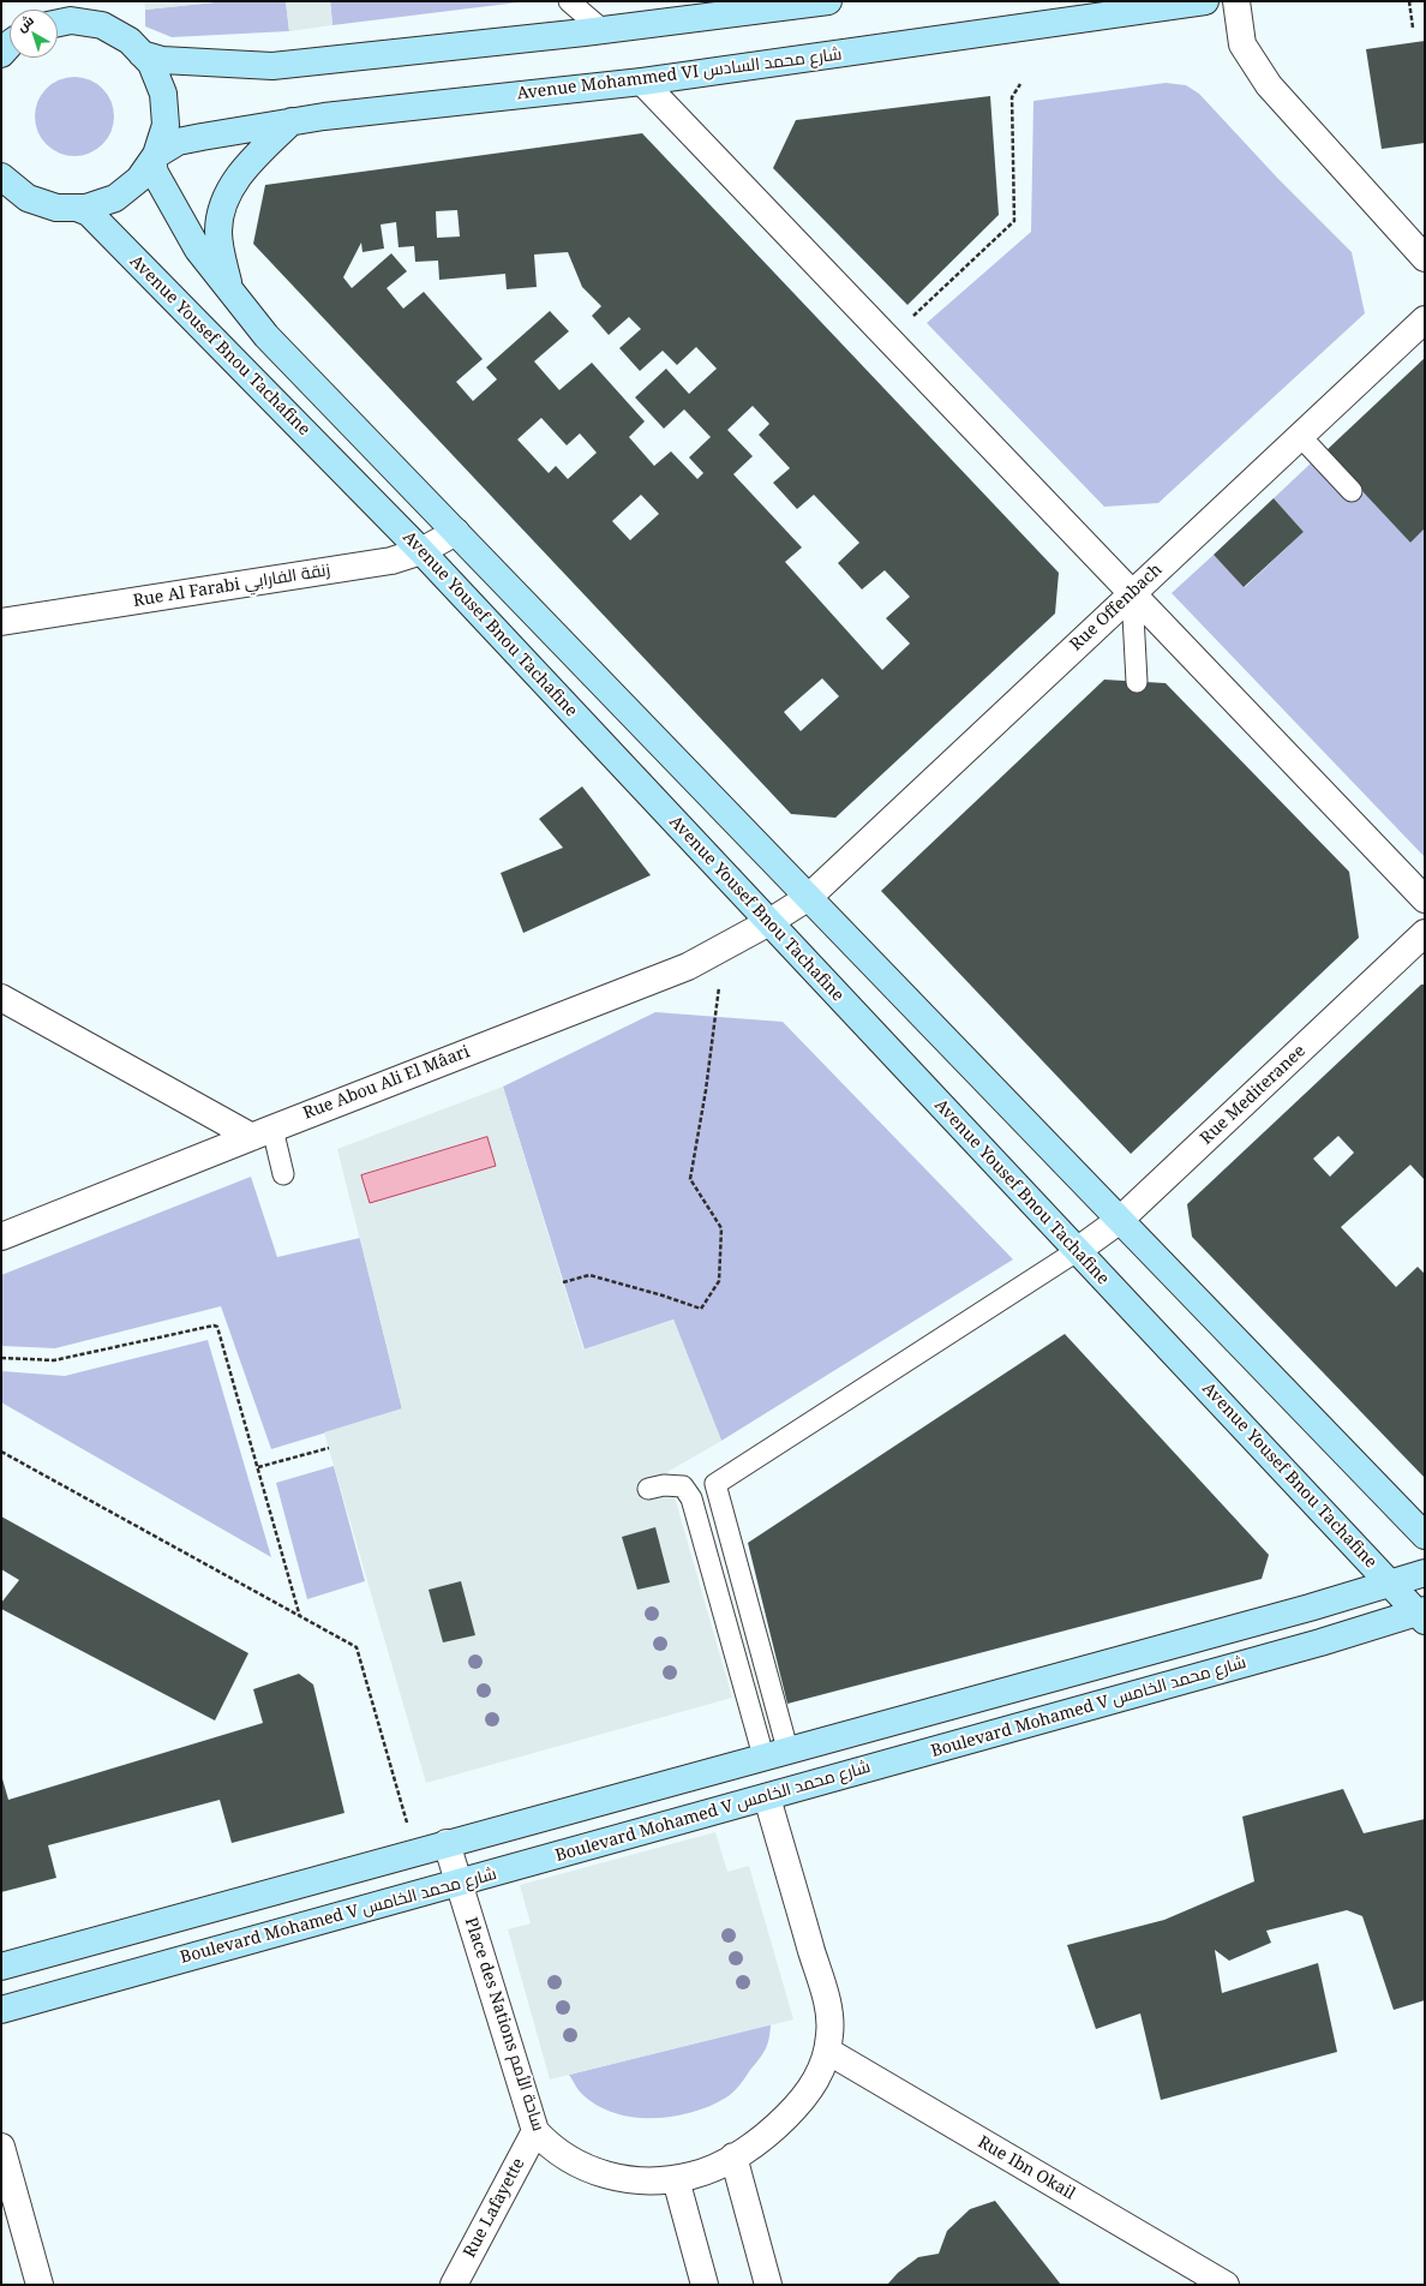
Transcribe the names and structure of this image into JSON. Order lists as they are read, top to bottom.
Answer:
{
  "streets": {
    "main road": ["Avenue Mohammed VI شارع محمد السادس", "Avenue Yousef Bnou Tachafine", "Boulevard Mohamed V شارع محمد الخامس"],
    "street": [
      "Rue Al Farabi زنقة الفارابي",
      "Rue Offenbach",
      "Rue Abou Ali El Mâari",
      "Rue Mediteranee",
      "Place des Nations ساحة الأمم",
      "Rue Ibn Okail",
      "Rue Lafayette"
    ]
  },
  "crossings": [
    ["Avenue Mohammed VI شارع محمد السادس", "Avenue Yousef Bnou Tachafine"],
    ["Avenue Yousef Bnou Tachafine", "Rue Al Farabi زنقة الفارابي"],
    ["Avenue Yousef Bnou Tachafine", "Rue Offenbach"],
    ["Avenue Yousef Bnou Tachafine", "Rue Abou Ali El Mâari"],
    ["Avenue Yousef Bnou Tachafine", "Rue Mediteranee"],
    ["Avenue Yousef Bnou Tachafine", "Boulevard Mohamed V شارع محمد الخامس"],
    ["Rue Offenbach", "Rue Abou Ali El Mâari"],
    ["Boulevard Mohamed V شارع محمد الخامس", "Place des Nations ساحة الأمم"],
    ["Place des Nations ساحة الأمم", "Rue Ibn Okail"],
    ["Place des Nations ساحة الأمم", "Rue Lafayette"]
  ],
  "north": "top left"
}
